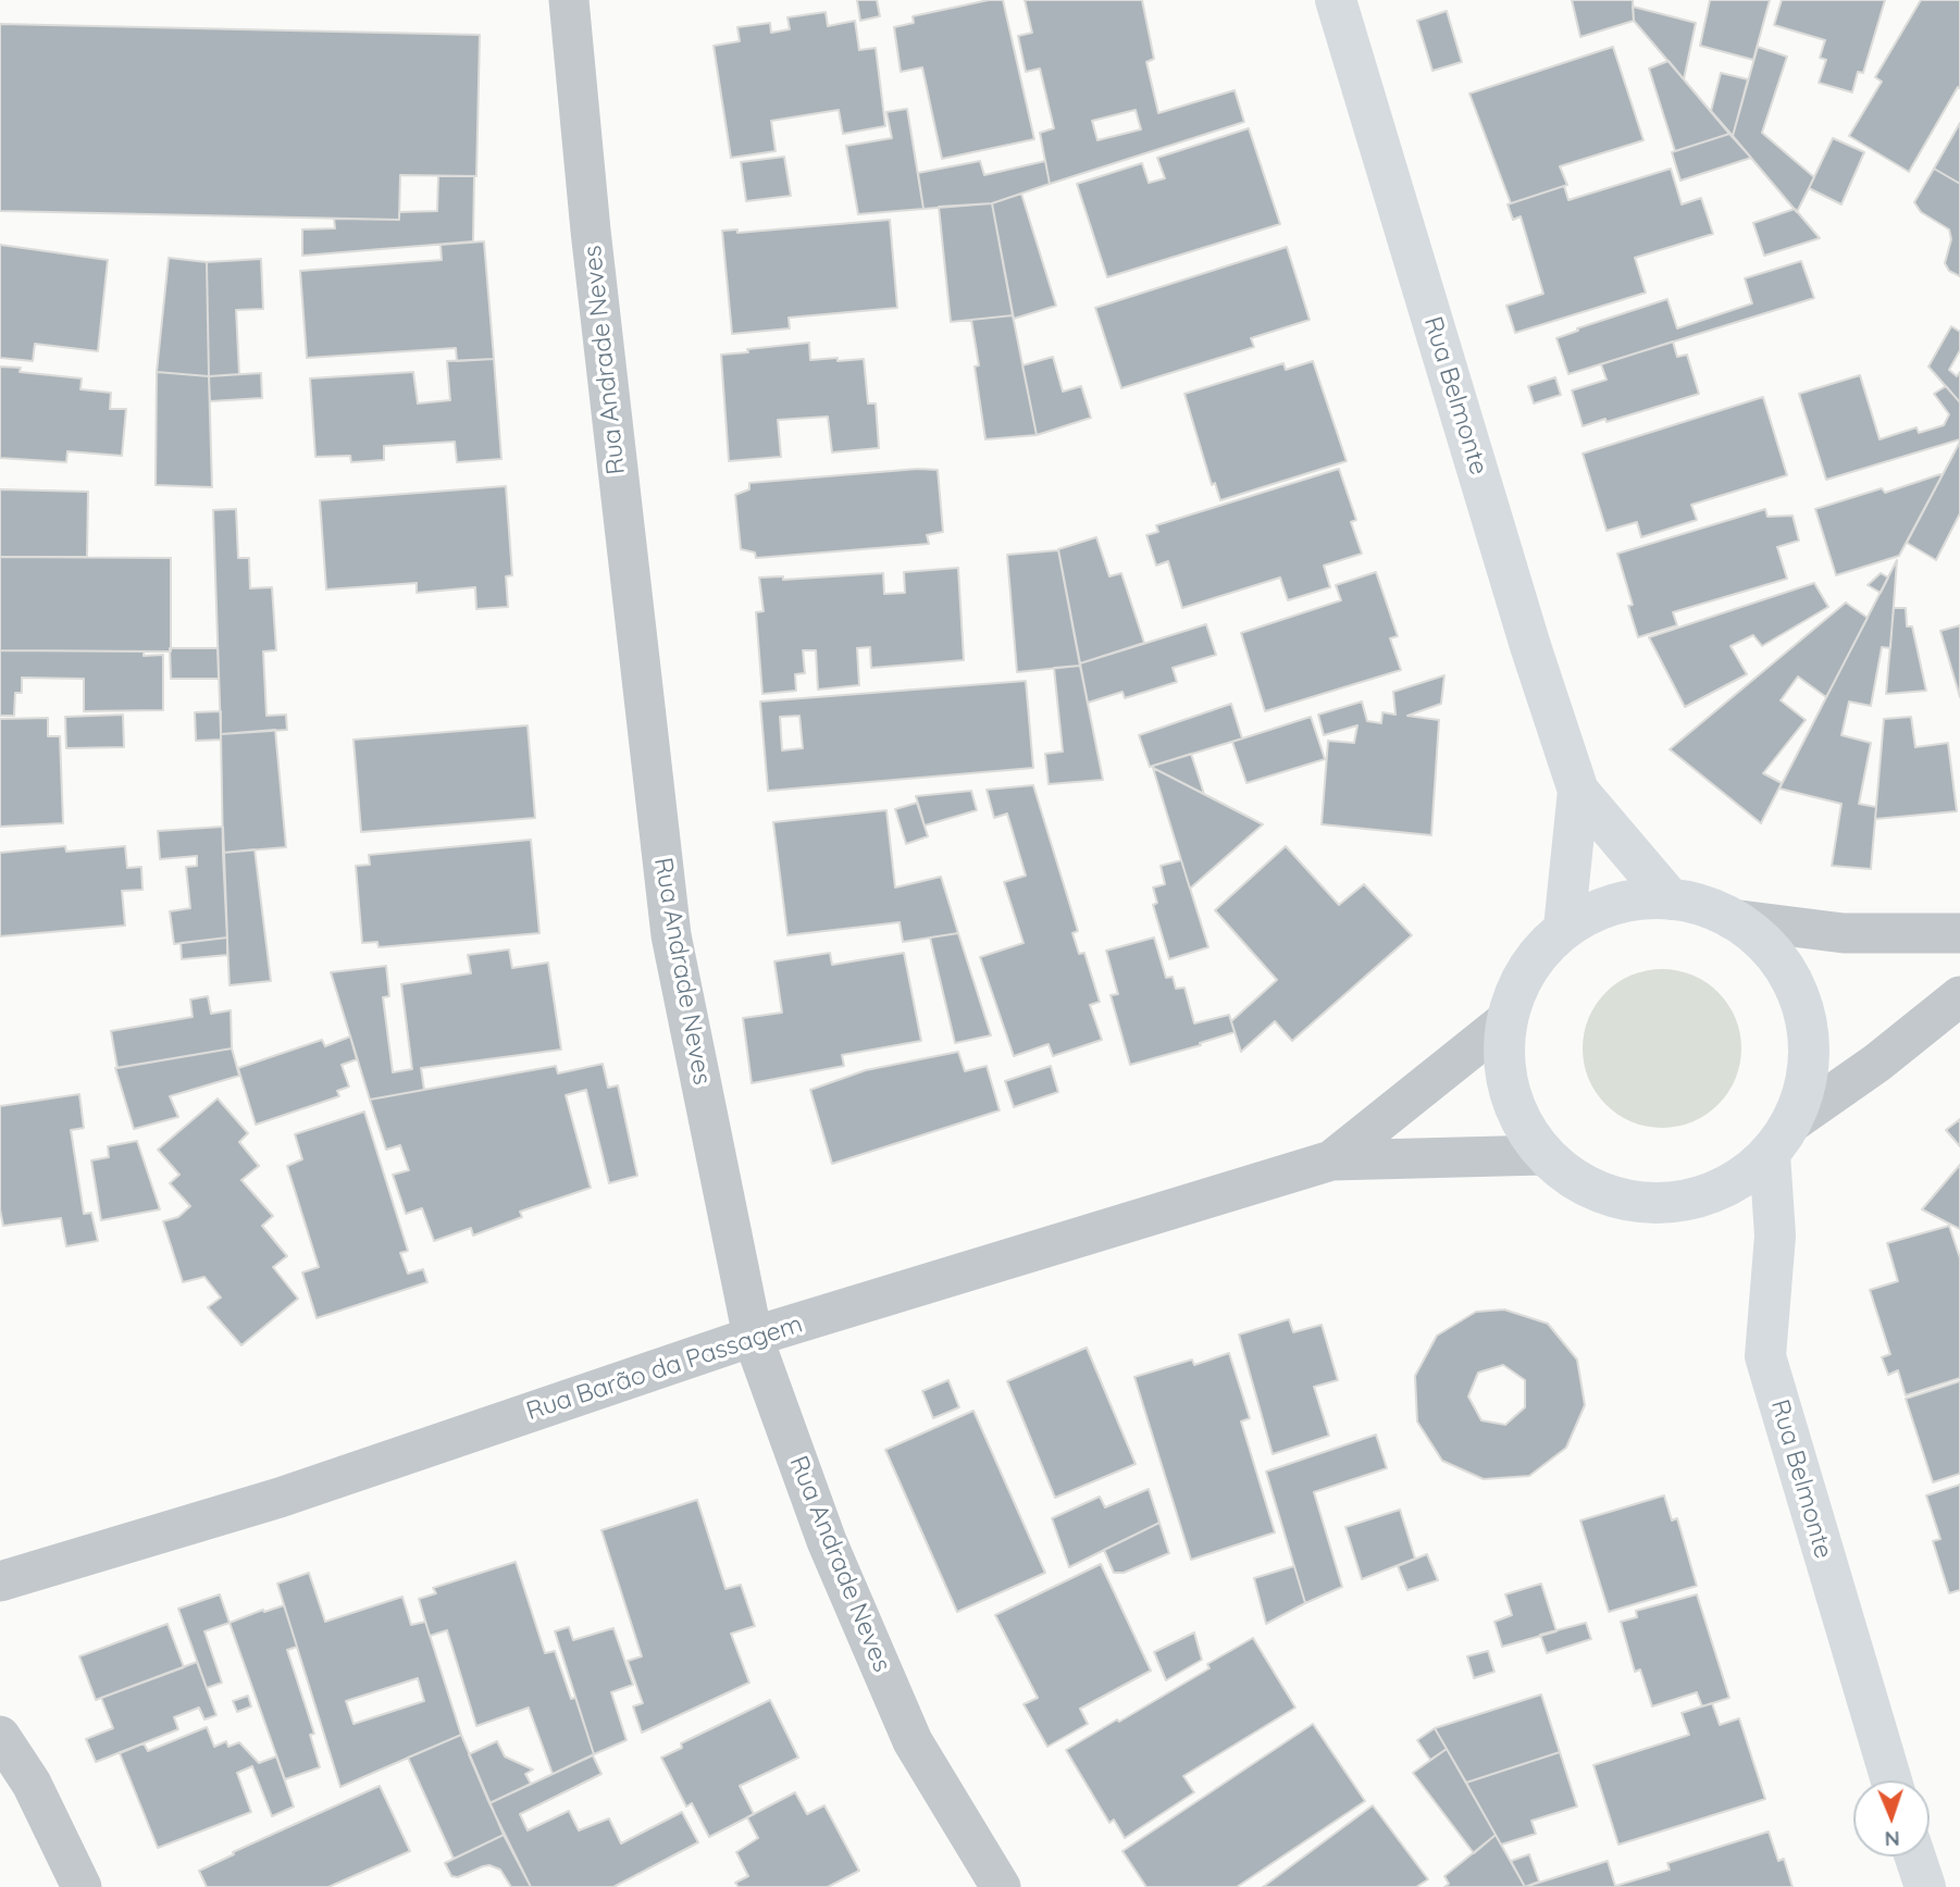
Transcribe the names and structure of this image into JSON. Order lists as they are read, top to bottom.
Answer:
{
  "streets": {
    "main road": ["Rua Belmonte"],
    "street": ["Rua Andrade Neves", "Rua Barão da Passagem"]
  },
  "crossings": [
    ["Rua Andrade Neves", "Rua Barão da Passagem"]
  ],
  "north": "bottom"
}
